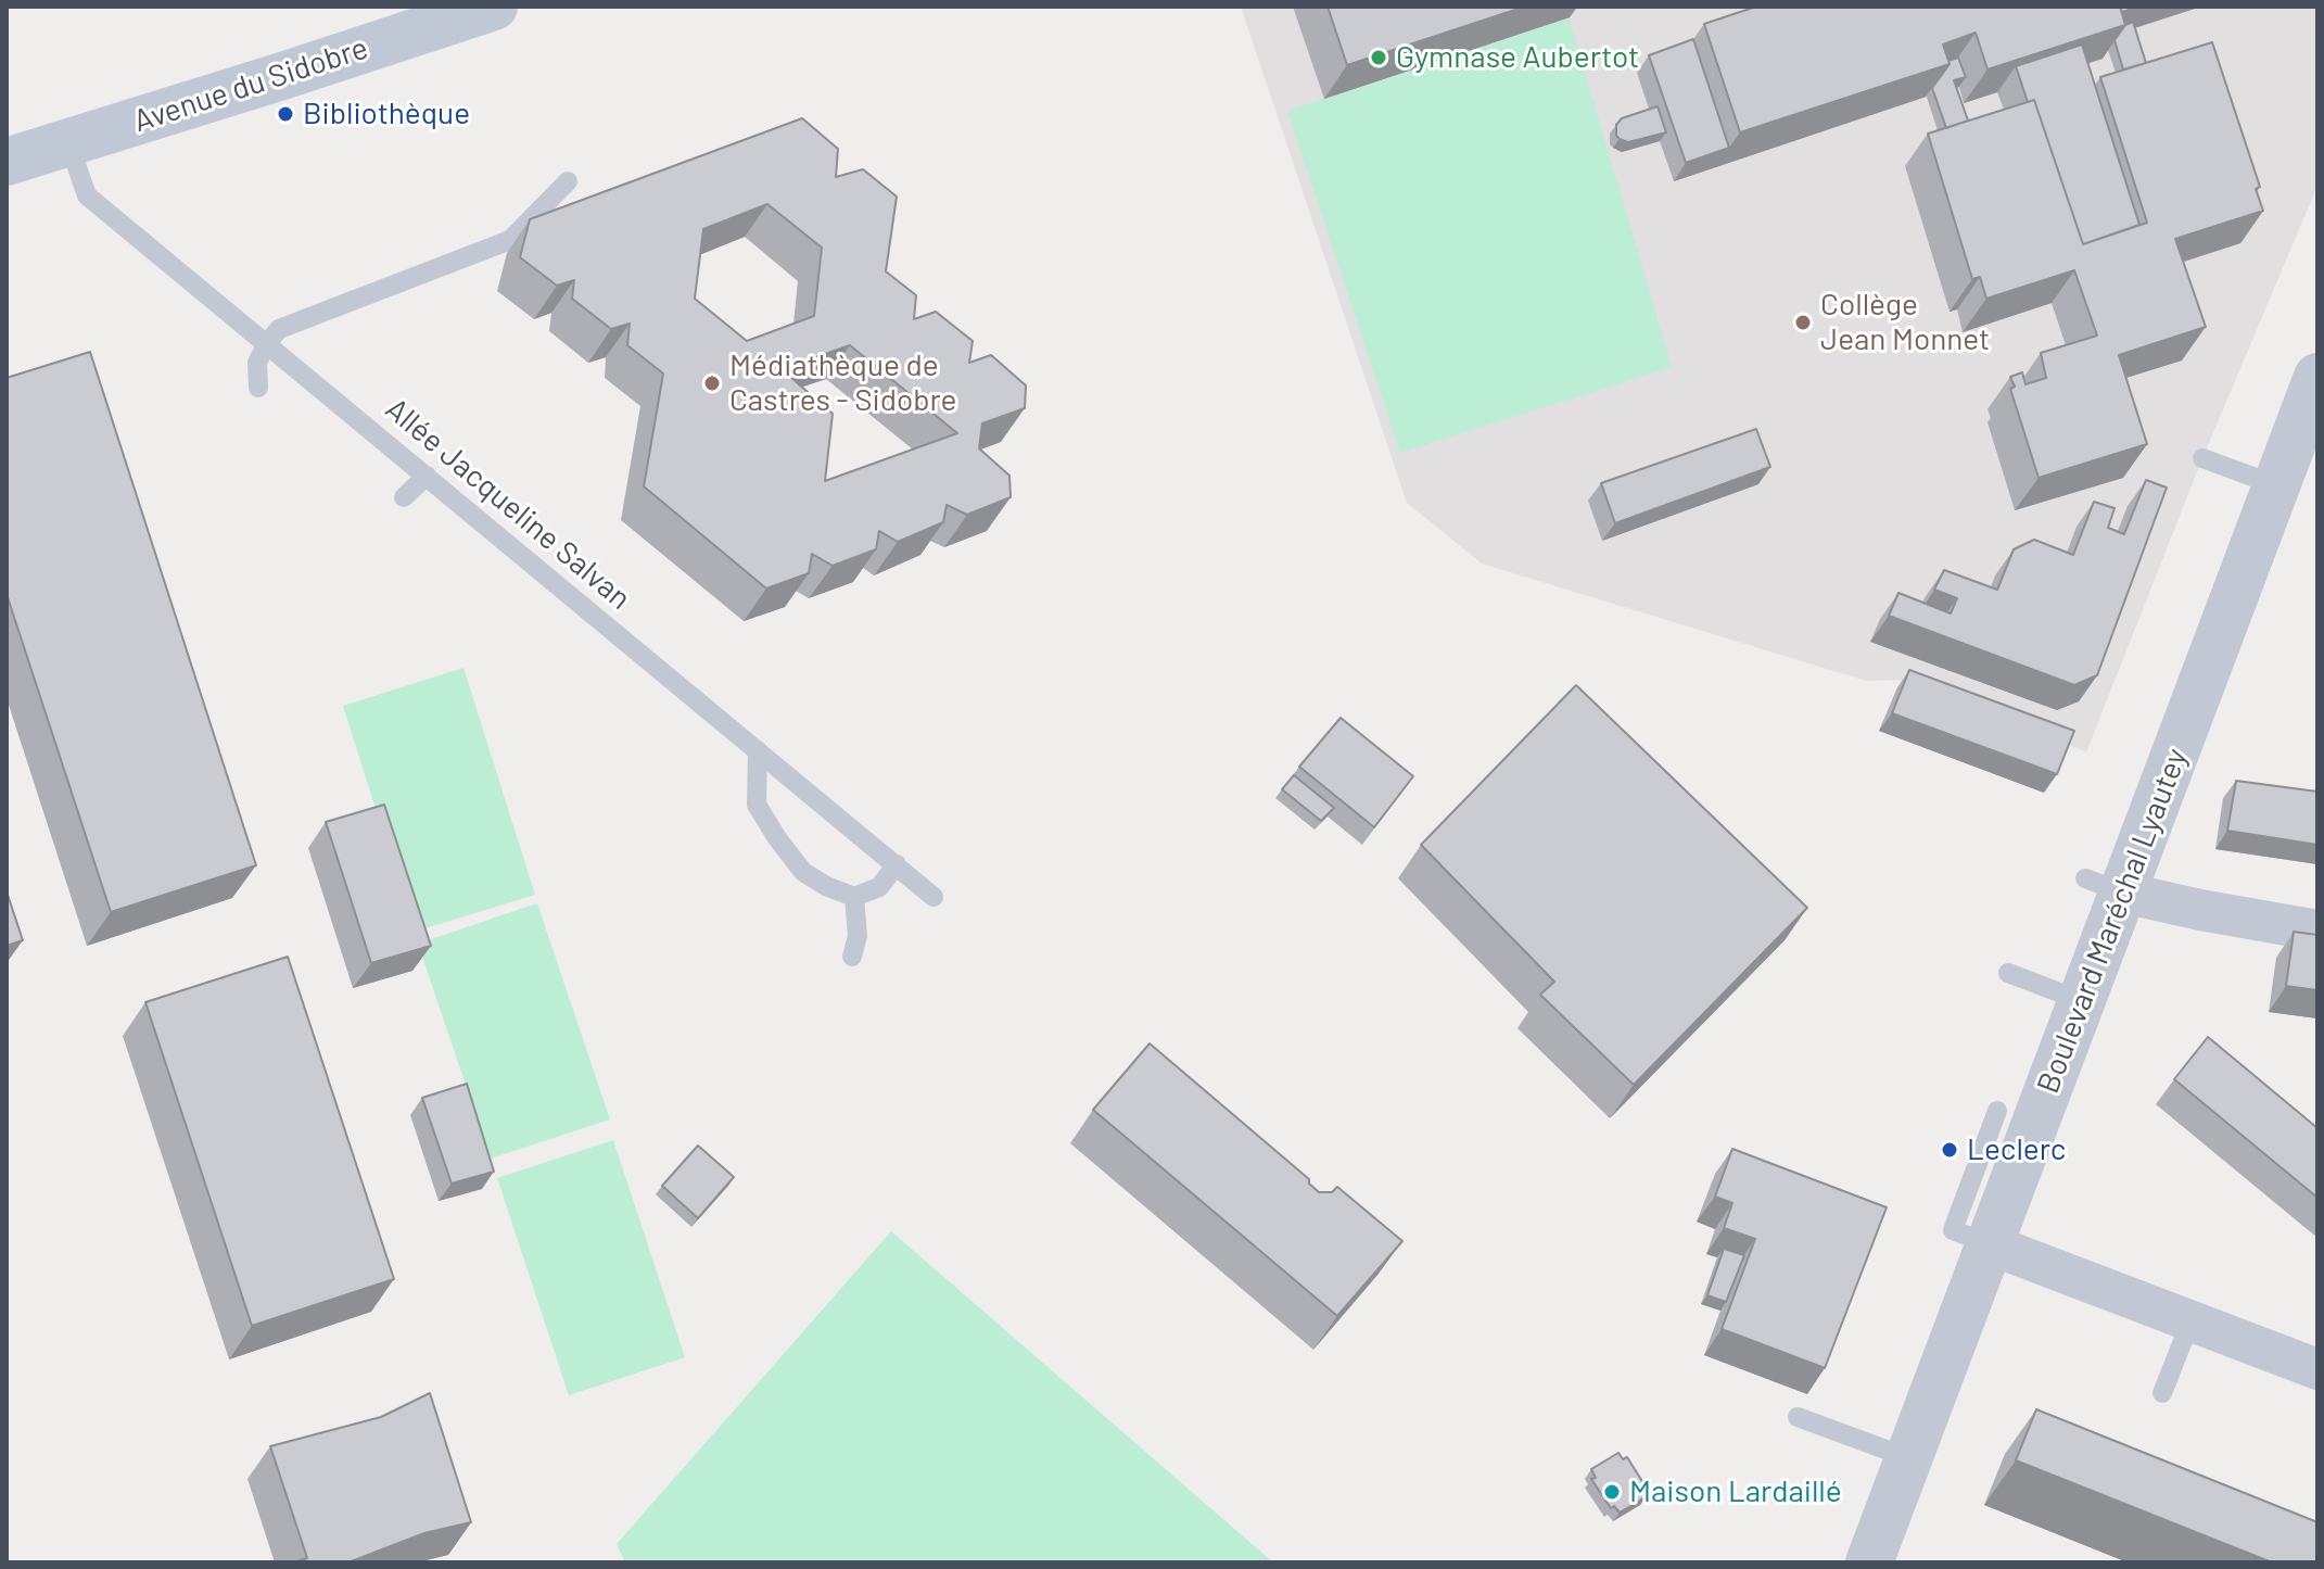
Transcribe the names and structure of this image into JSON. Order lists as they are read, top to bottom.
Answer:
{
  "streets": {
    "main road": ["Avenue du Sidobre"],
    "street": ["Boulevard Maréchal Lyautey"],
    "lane": ["Allée Jacqueline Salvan"]
  },
  "crossings": [
    ["Avenue du Sidobre", "Allée Jacqueline Salvan"]
  ],
  "places": [
    "Gymnase Aubertot",
    "Bibliothèque",
    "Collège Jean Monnet",
    "Médiathèque de Castres - Sidobre",
    "Leclerc",
    "Maison Lardaillé"
  ]
}
